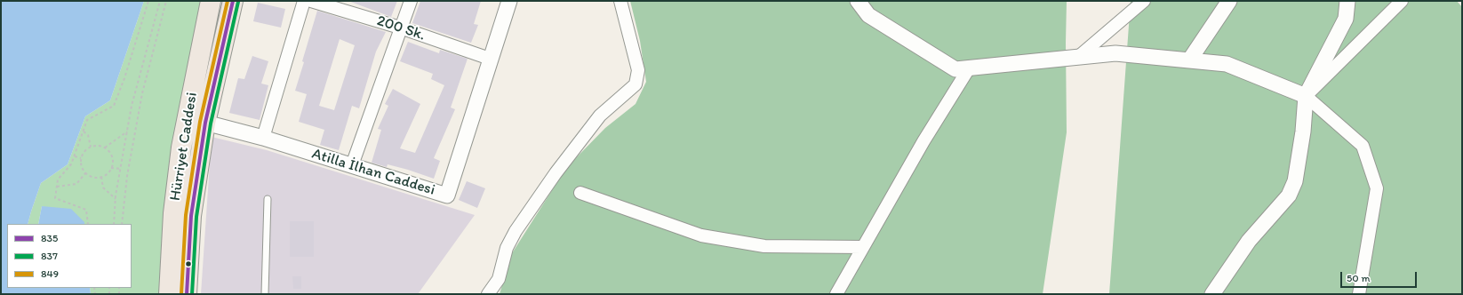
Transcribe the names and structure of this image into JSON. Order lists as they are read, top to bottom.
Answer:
{
  "streets": {
    "highway": ["Hürriyet Caddesi"],
    "street": ["200 Sk.", "Atilla İlhan Caddesi"]
  },
  "crossings": [
    ["200 Sk.", "Atilla İlhan Caddesi"],
    ["Hürriyet Caddesi", "Atilla İlhan Caddesi"]
  ],
  "lines": ["transit line 835", "transit line 849", "transit line 837"],
  "legend": ["835", "837", "849"],
  "scale_bar": "50 m"
}
